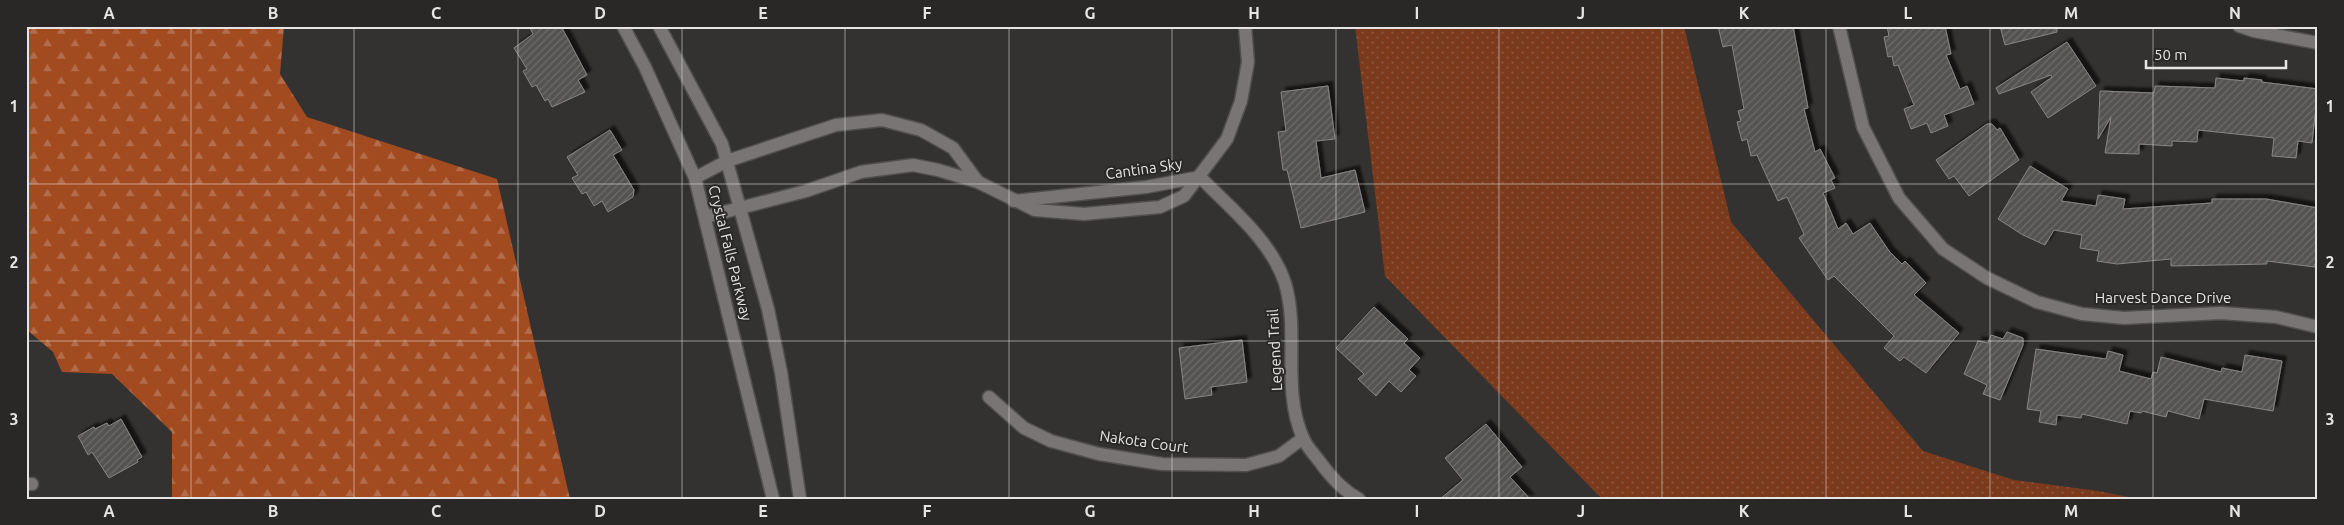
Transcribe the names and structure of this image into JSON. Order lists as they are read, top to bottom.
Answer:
{
  "streets": {
    "street": [
      "Cantina Sky",
      "Crystal Falls Parkway",
      "Harvest Dance Drive",
      "Legend Trail",
      "Nakota Court"
    ]
  },
  "crossings": [
    ["Cantina Sky", "Crystal Falls Parkway"],
    ["Cantina Sky", "Legend Trail"],
    ["Legend Trail", "Nakota Court"]
  ],
  "scale_bar": "50 m",
  "grid": {
    "columns": [
      "A",
      "B",
      "C",
      "D",
      "E",
      "F",
      "G",
      "H",
      "I",
      "J",
      "K",
      "L",
      "M",
      "N"
    ],
    "rows": ["1", "2", "3"]
  }
}
